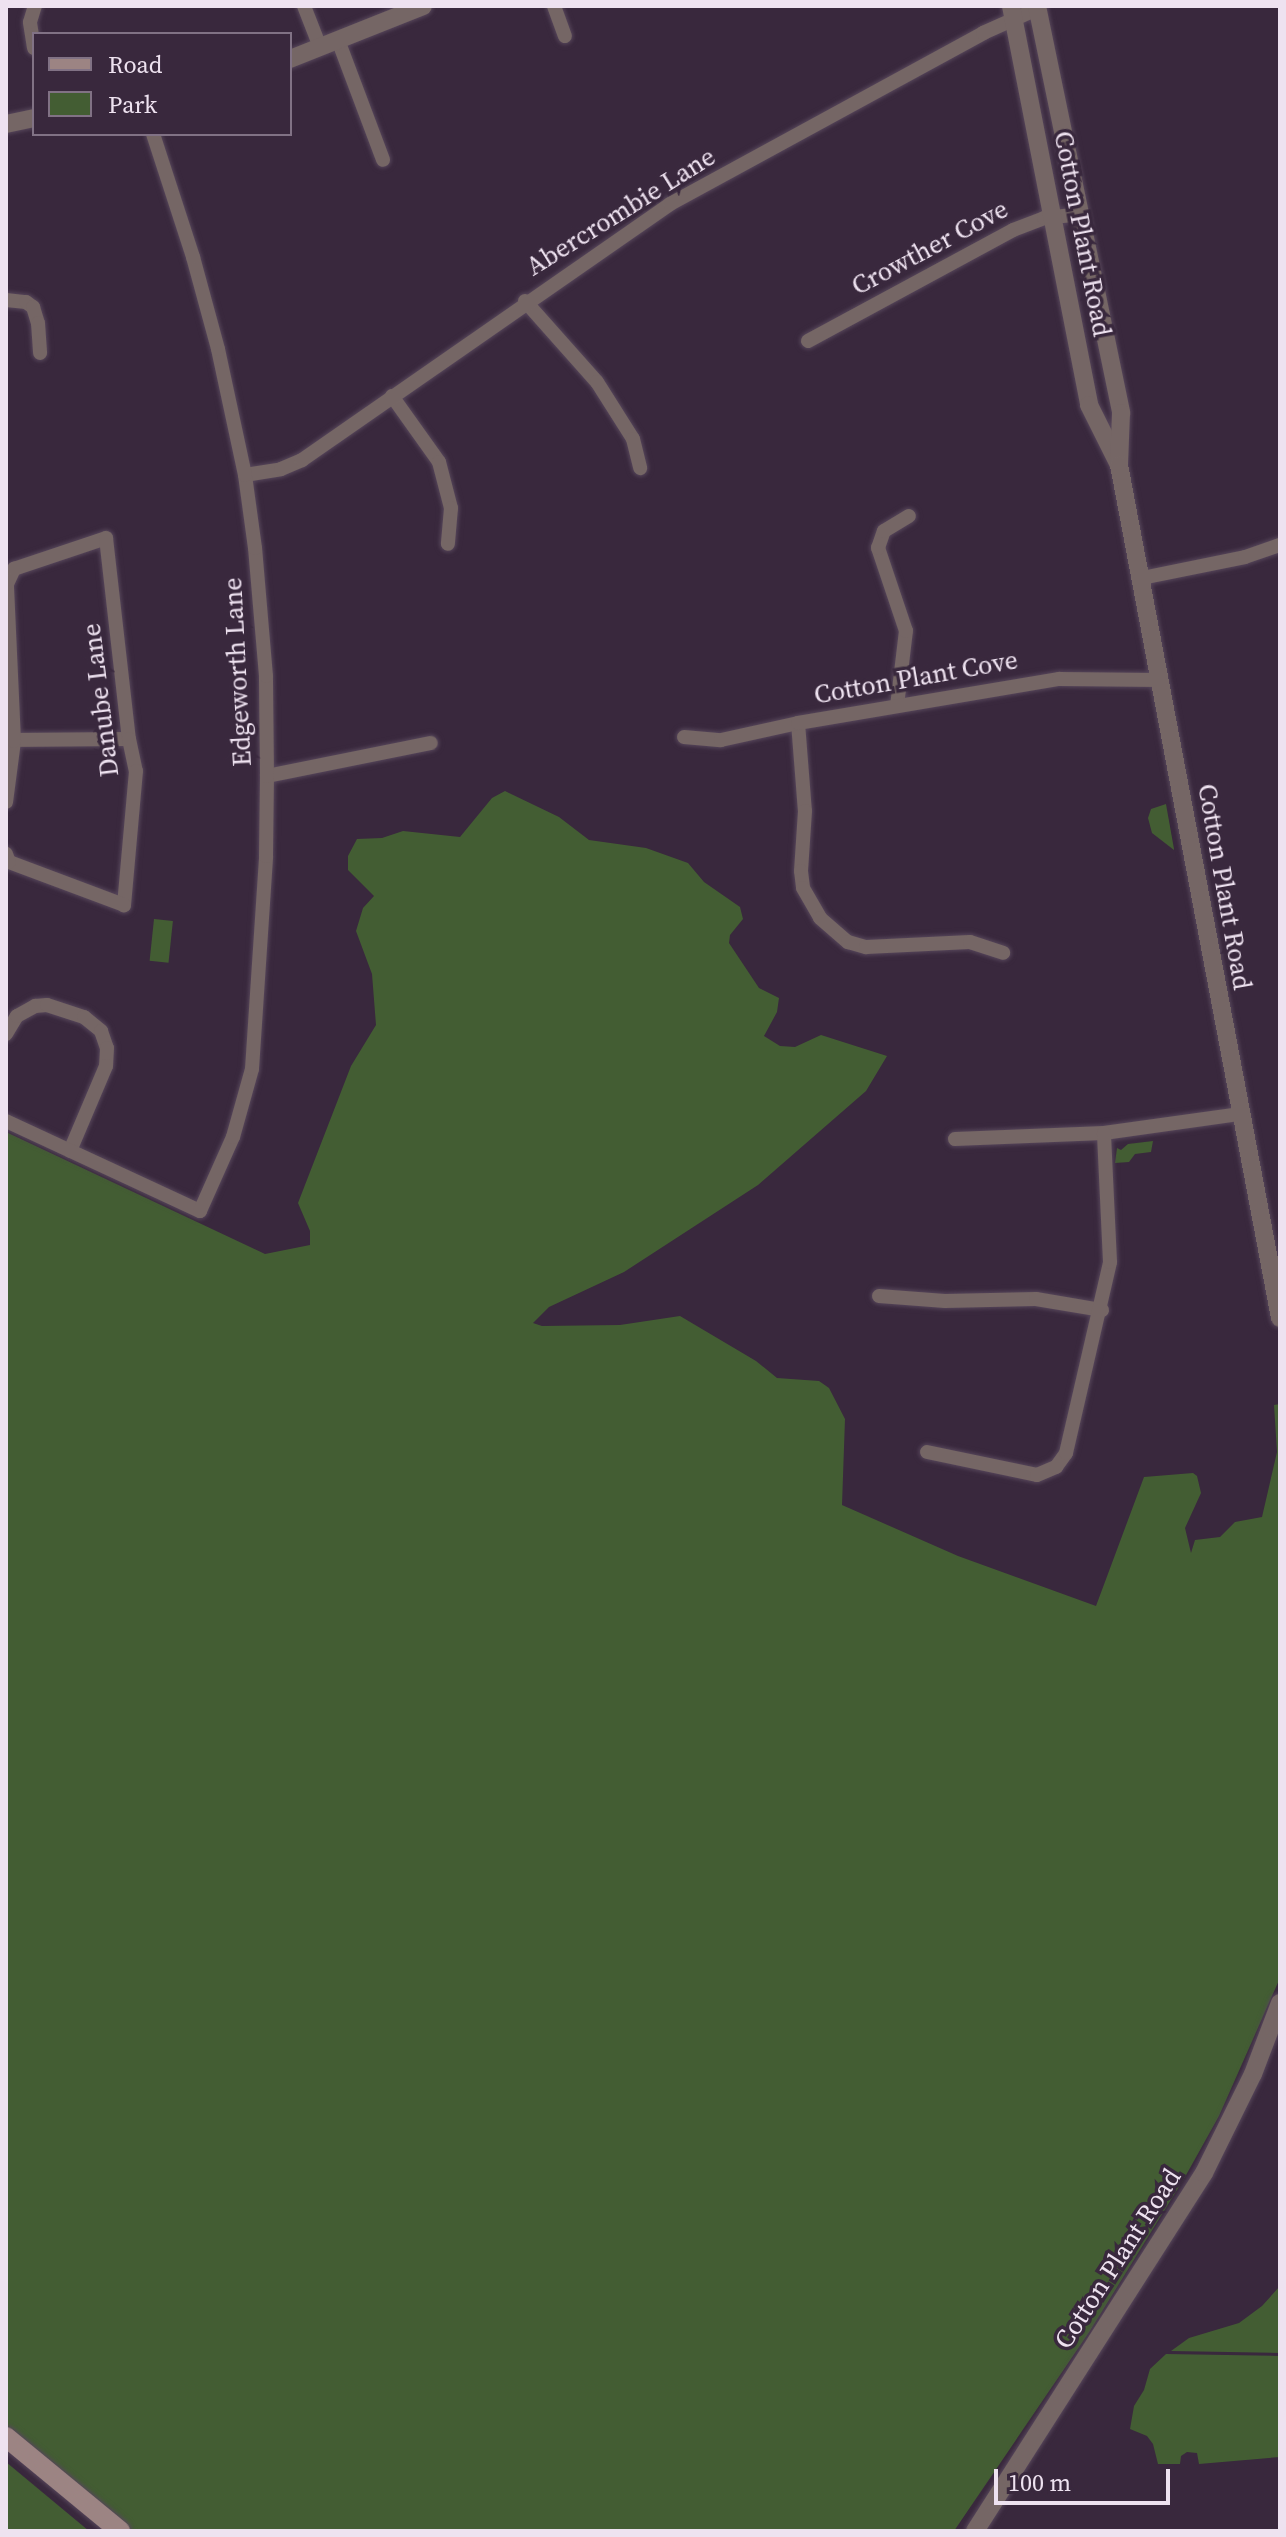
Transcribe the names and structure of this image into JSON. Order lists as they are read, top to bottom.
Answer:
{
  "streets": {
    "street": [
      "Abercrombie Lane",
      "Cotton Plant Road",
      "Crowther Cove",
      "Edgeworth Lane",
      "Cotton Plant Cove",
      "Danube Lane"
    ]
  },
  "crossings": [
    ["Abercrombie Lane", "Cotton Plant Road"],
    ["Abercrombie Lane", "Edgeworth Lane"],
    ["Cotton Plant Road", "Crowther Cove"],
    ["Cotton Plant Road", "Cotton Plant Cove"]
  ],
  "legend": ["Road", "Park"],
  "scale_bar": "100 m"
}
